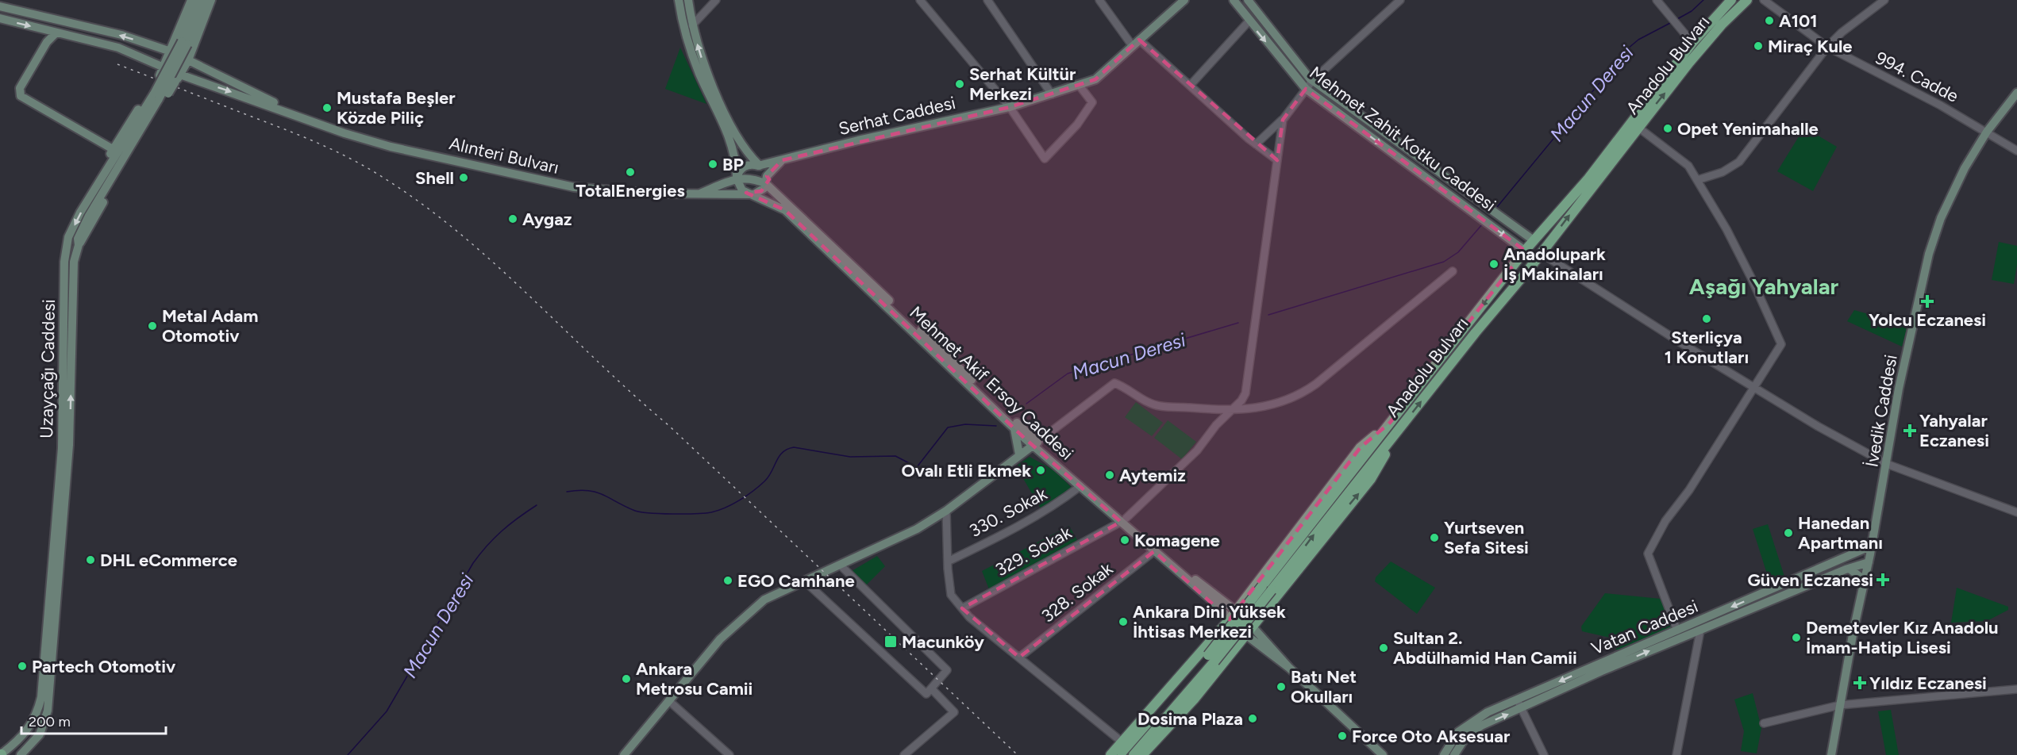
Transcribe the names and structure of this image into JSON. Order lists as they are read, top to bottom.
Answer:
{
  "streets": {
    "main road": [
      "Anadolu Bulvarı",
      "Serhat Caddesi",
      "Mehmet Zahit Kotku Caddesi",
      "Alınteri Bulvarı",
      "Uzayçağı Caddesi",
      "Mehmet Akif Ersoy Caddesi",
      "İvedik Caddesi",
      "Vatan Caddesi"
    ],
    "street": [
      "994. Cadde",
      "330. Sokak",
      "329. Sokak",
      "328. Sokak"
    ]
  },
  "crossings": [
    ["Anadolu Bulvarı", "Mehmet Zahit Kotku Caddesi"],
    ["994. Cadde", "İvedik Caddesi"],
    ["Serhat Caddesi", "Alınteri Bulvarı"],
    ["Alınteri Bulvarı", "Mehmet Akif Ersoy Caddesi"],
    ["Mehmet Akif Ersoy Caddesi", "330. Sokak"],
    ["Mehmet Akif Ersoy Caddesi", "329. Sokak"],
    ["Mehmet Akif Ersoy Caddesi", "328. Sokak"],
    ["İvedik Caddesi", "Vatan Caddesi"]
  ],
  "districts": ["Aşağı Yahyalar"],
  "water": ["Macun Deresi"],
  "places": {
    "other": [
      "A101",
      "Miraç Kule",
      "Serhat Kültür Merkezi",
      "Mustafa Beşler Közde Piliç",
      "Opet Yenimahalle",
      "BP",
      "TotalEnergies",
      "Shell",
      "Aygaz",
      "Anadolupark İş Makinaları",
      "Sterliçya 1 Konutları",
      "Metal Adam Otomotiv",
      "Ovalı Etli Ekmek",
      "Aytemiz",
      "Hanedan Apartmanı",
      "Yurtseven Sefa Sitesi",
      "Komagene",
      "DHL eCommerce",
      "EGO Camhane",
      "Ankara Dini Yüksek İhtisas Merkezi",
      "Demetevler Kız Anadolu İmam-Hatip Lisesi",
      "Sultan 2. Abdülhamid Han Camii",
      "Partech Otomotiv",
      "Ankara Metrosu Camii",
      "Batı Net Okulları",
      "Dosima Plaza",
      "Force Oto Aksesuar"
    ],
    "health": [
      "Yolcu Eczanesi",
      "Yahyalar Eczanesi",
      "Güven Eczanesi",
      "Yıldız Eczanesi"
    ],
    "transit": ["Macunköy"]
  },
  "scale_bar": "200 m"
}
